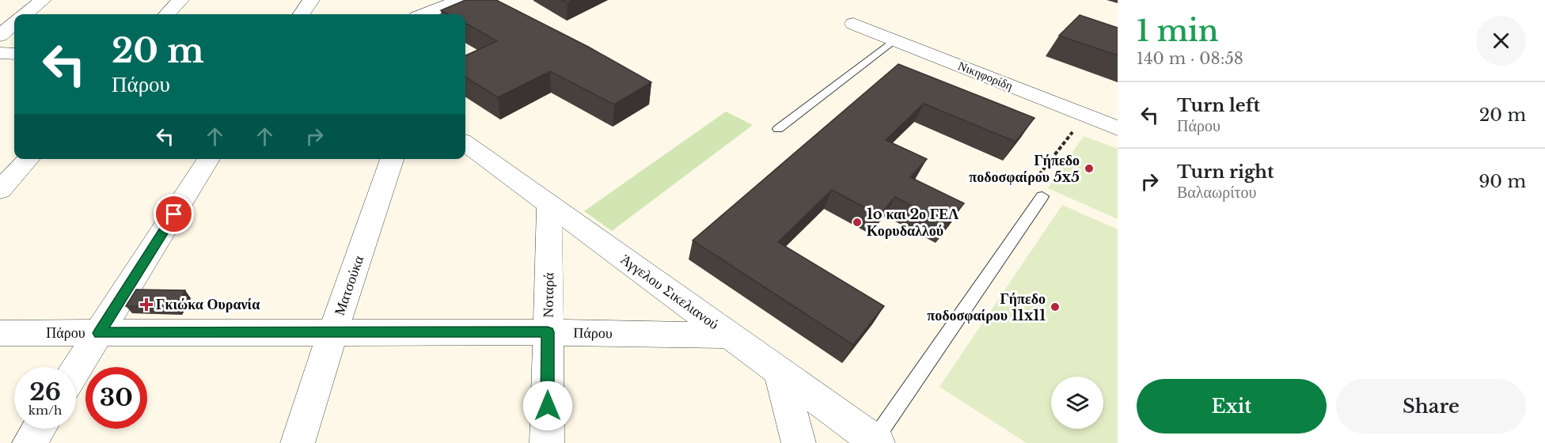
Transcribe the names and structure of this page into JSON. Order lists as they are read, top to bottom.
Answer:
{
  "streets": {
    "street": [
      "Νικηφορίδη",
      "Ματσούκα",
      "Άγγελου Σικελιανού",
      "Νοταρά",
      "Πάρου"
    ]
  },
  "crossings": [
    ["Ματσούκα", "Πάρου"],
    ["Άγγελου Σικελιανού", "Νοταρά"],
    ["Άγγελου Σικελιανού", "Πάρου"],
    ["Νοταρά", "Πάρου"]
  ],
  "places": {
    "other": ["Γήπεδο ποδοσφαίρου 5x5", "1o και 2ο ΓΕΛ Κορυδαλλού", "Γήπεδο ποδοσφαίρου 11x11"],
    "health": ["Γκιώκα Ουρανία"]
  },
  "page": {
    "heading": ["1 min", "140 m · 08:58"],
    "turn": ["20 m", "Πάρου"],
    "list": [
      {
        "name": "Turn left",
        "note": "Πάρου",
        "value": "20 m"
      },
      {
        "name": "Turn right",
        "note": "Βαλαωρίτου",
        "value": "90 m"
      }
    ],
    "speed": "26 km/h",
    "limit": "30",
    "buttons": ["Exit", "Share"]
  }
}
